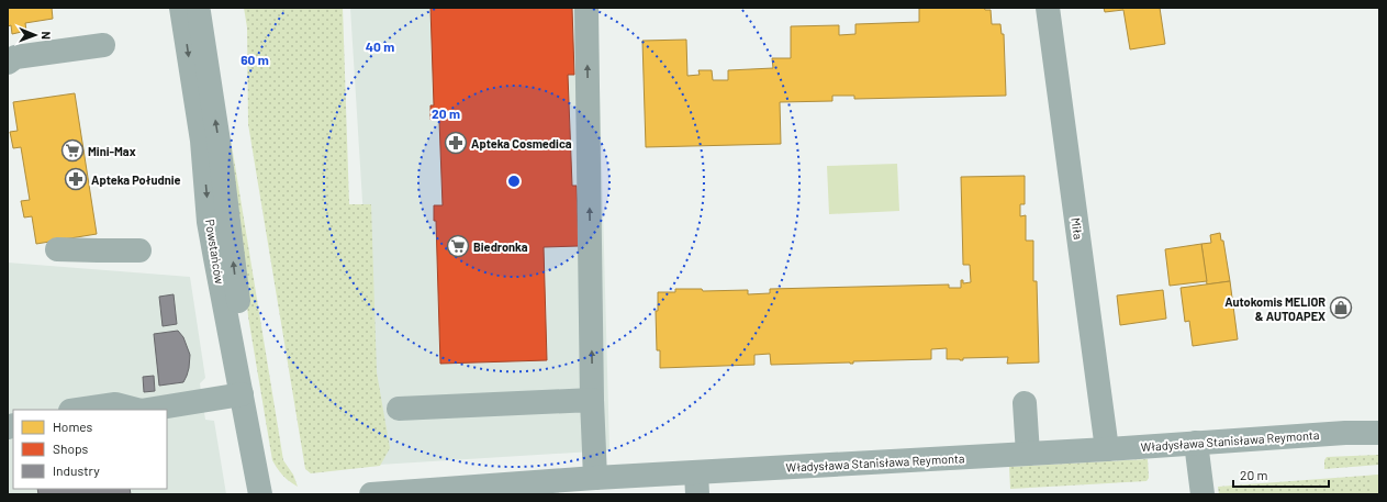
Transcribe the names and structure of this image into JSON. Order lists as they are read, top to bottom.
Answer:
{
  "streets": {
    "street": ["Miła", "Powstańców", "Władysława Stanisława Reymonta"]
  },
  "crossings": [
    ["Miła", "Władysława Stanisława Reymonta"]
  ],
  "places": {
    "pharmacy": ["Apteka Cosmedica", "Apteka Południe"],
    "supermarket": ["Mini-Max", "Biedronka"],
    "shop": ["Autokomis MELIOR & AUTOAPEX"]
  },
  "legend": ["Homes", "Shops", "Industry"],
  "scale_bar": "20 m",
  "north": "right",
  "rings": ["40 m", "60 m", "20 m"]
}
